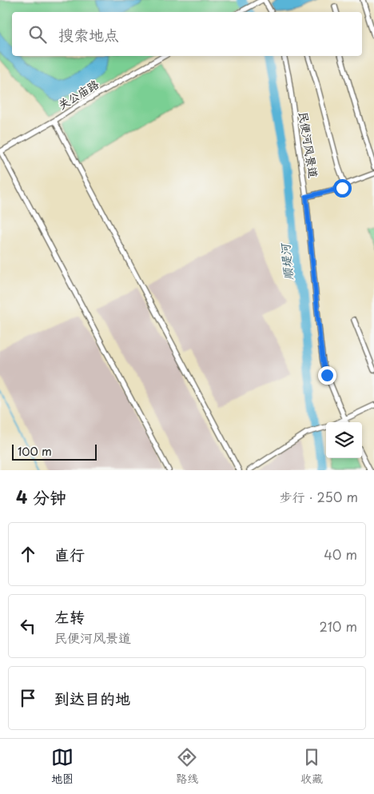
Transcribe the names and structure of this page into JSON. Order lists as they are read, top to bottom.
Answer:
{
  "streets": {
    "street": ["关公庙路", "民便河风景道"]
  },
  "water": ["顺堤河"],
  "scale_bar": "100 m",
  "page": {
    "search": "搜索地点",
    "scale": "100 m",
    "heading": ["4 分钟", "步行 · 250 m"],
    "list": [
      ["直行", "40 m"],
      ["左转", "民便河风景道", "210 m"],
      "到达目的地"
    ],
    "nav": ["地图", "路线", "收藏"]
  }
}
